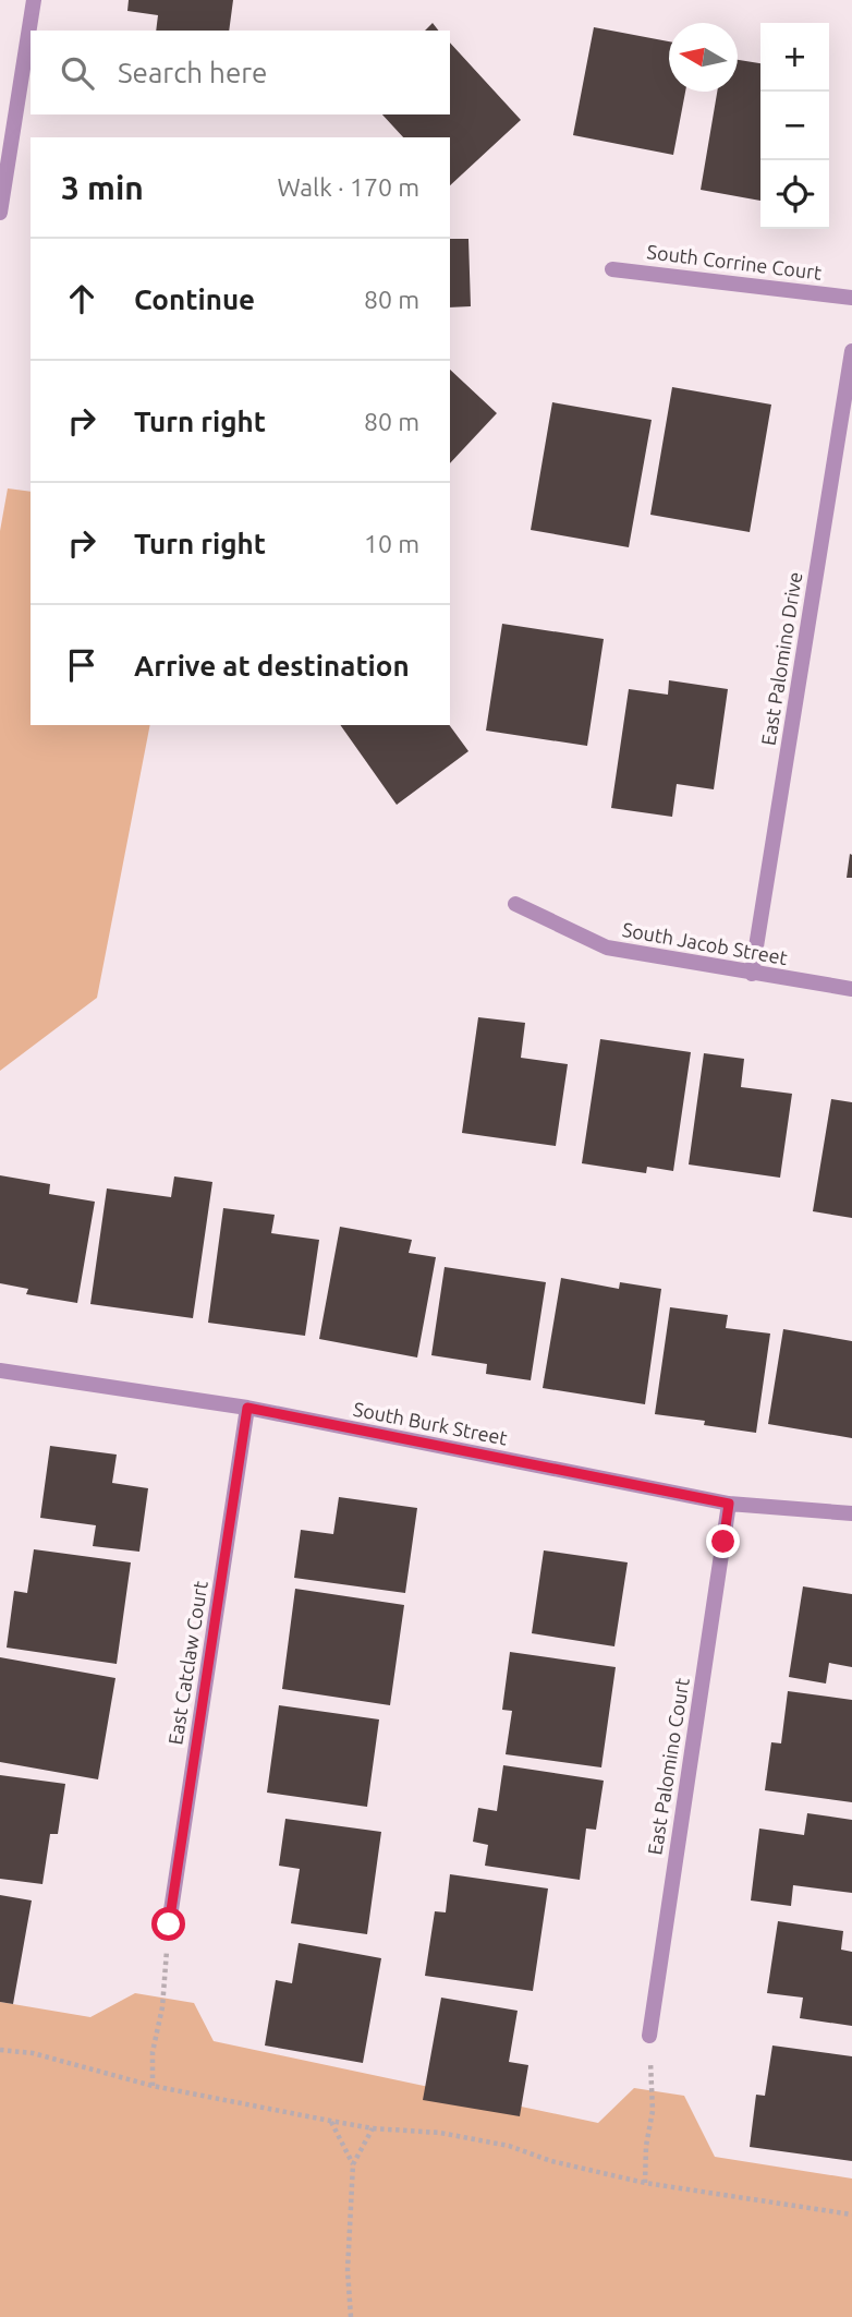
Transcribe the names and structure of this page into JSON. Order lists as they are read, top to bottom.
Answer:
{
  "streets": {
    "street": [
      "South Corrine Court",
      "East Palomino Drive",
      "South Jacob Street",
      "South Burk Street",
      "East Catclaw Court",
      "East Palomino Court"
    ]
  },
  "crossings": [
    ["East Palomino Drive", "South Jacob Street"],
    ["South Burk Street", "East Catclaw Court"],
    ["South Burk Street", "East Palomino Court"]
  ],
  "north": "left",
  "page": {
    "map_buttons": ["+", "−"],
    "search": "Search here",
    "heading": ["3 min", "Walk · 170 m"],
    "list": [
      ["Continue", "80 m"],
      ["Turn right", "80 m"],
      ["Turn right", "10 m"],
      "Arrive at destination"
    ]
  }
}
